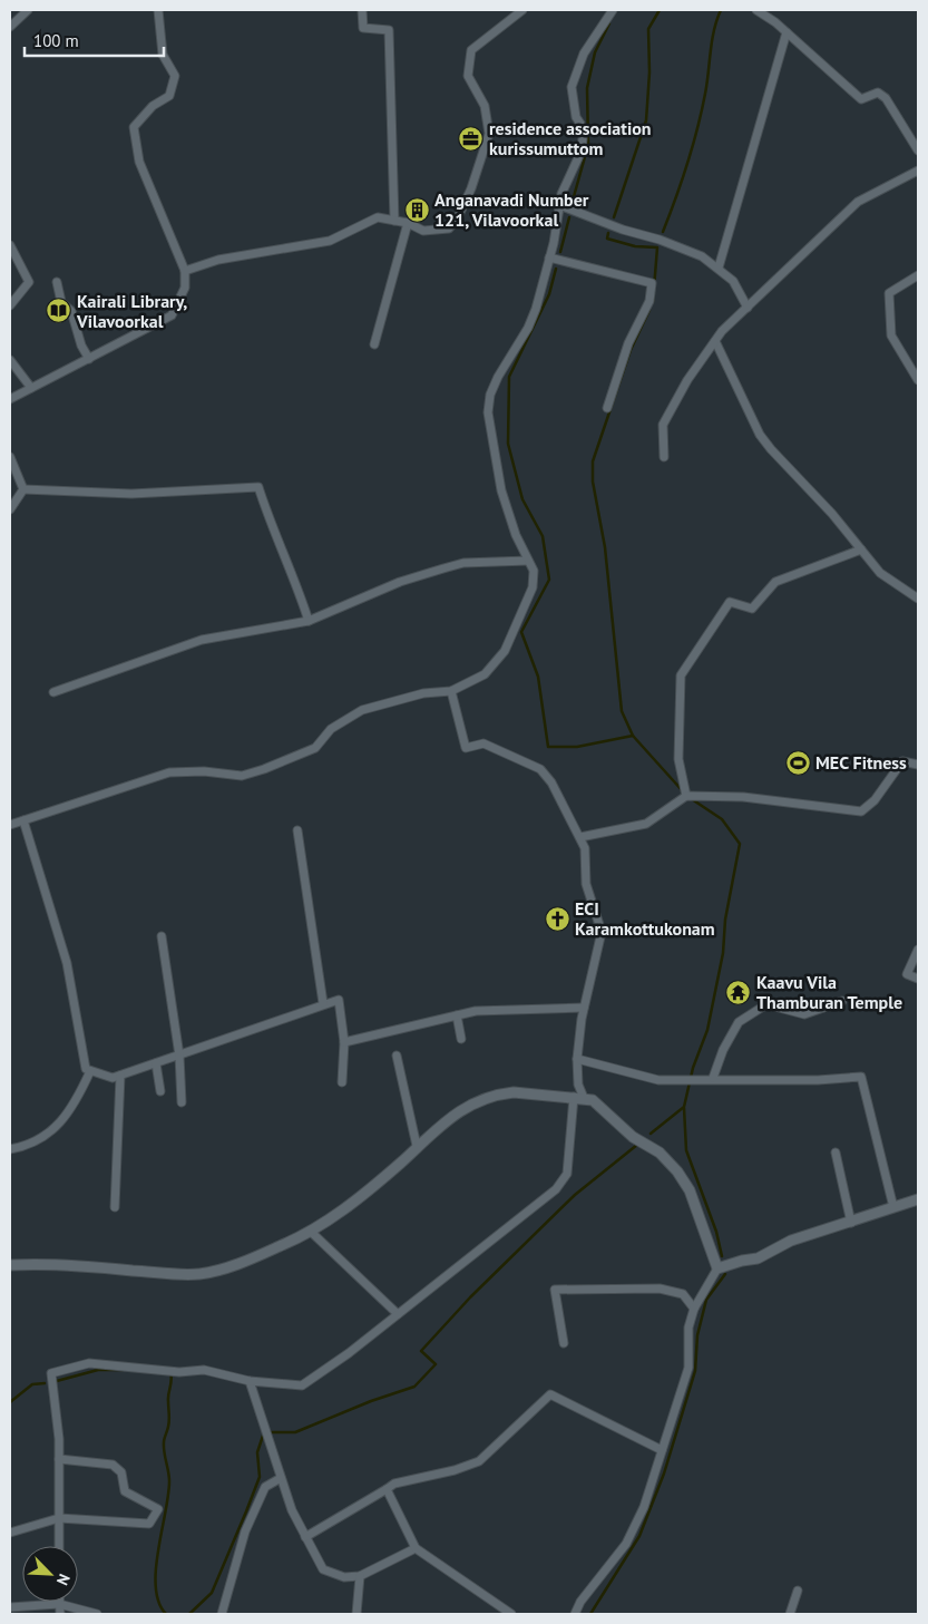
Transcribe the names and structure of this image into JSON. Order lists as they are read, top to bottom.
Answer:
{
  "places": {
    "office": ["residence association kurissumuttom"],
    "building": ["Anganavadi Number 121, Vilavoorkal"],
    "library": ["Kairali Library, Vilavoorkal"],
    "sports": ["MEC Fitness"],
    "church": ["ECI Karamkottukonam"],
    "temple": ["Kaavu Vila Thamburan Temple"]
  },
  "scale_bar": "100 m",
  "north": "bottom right"
}
